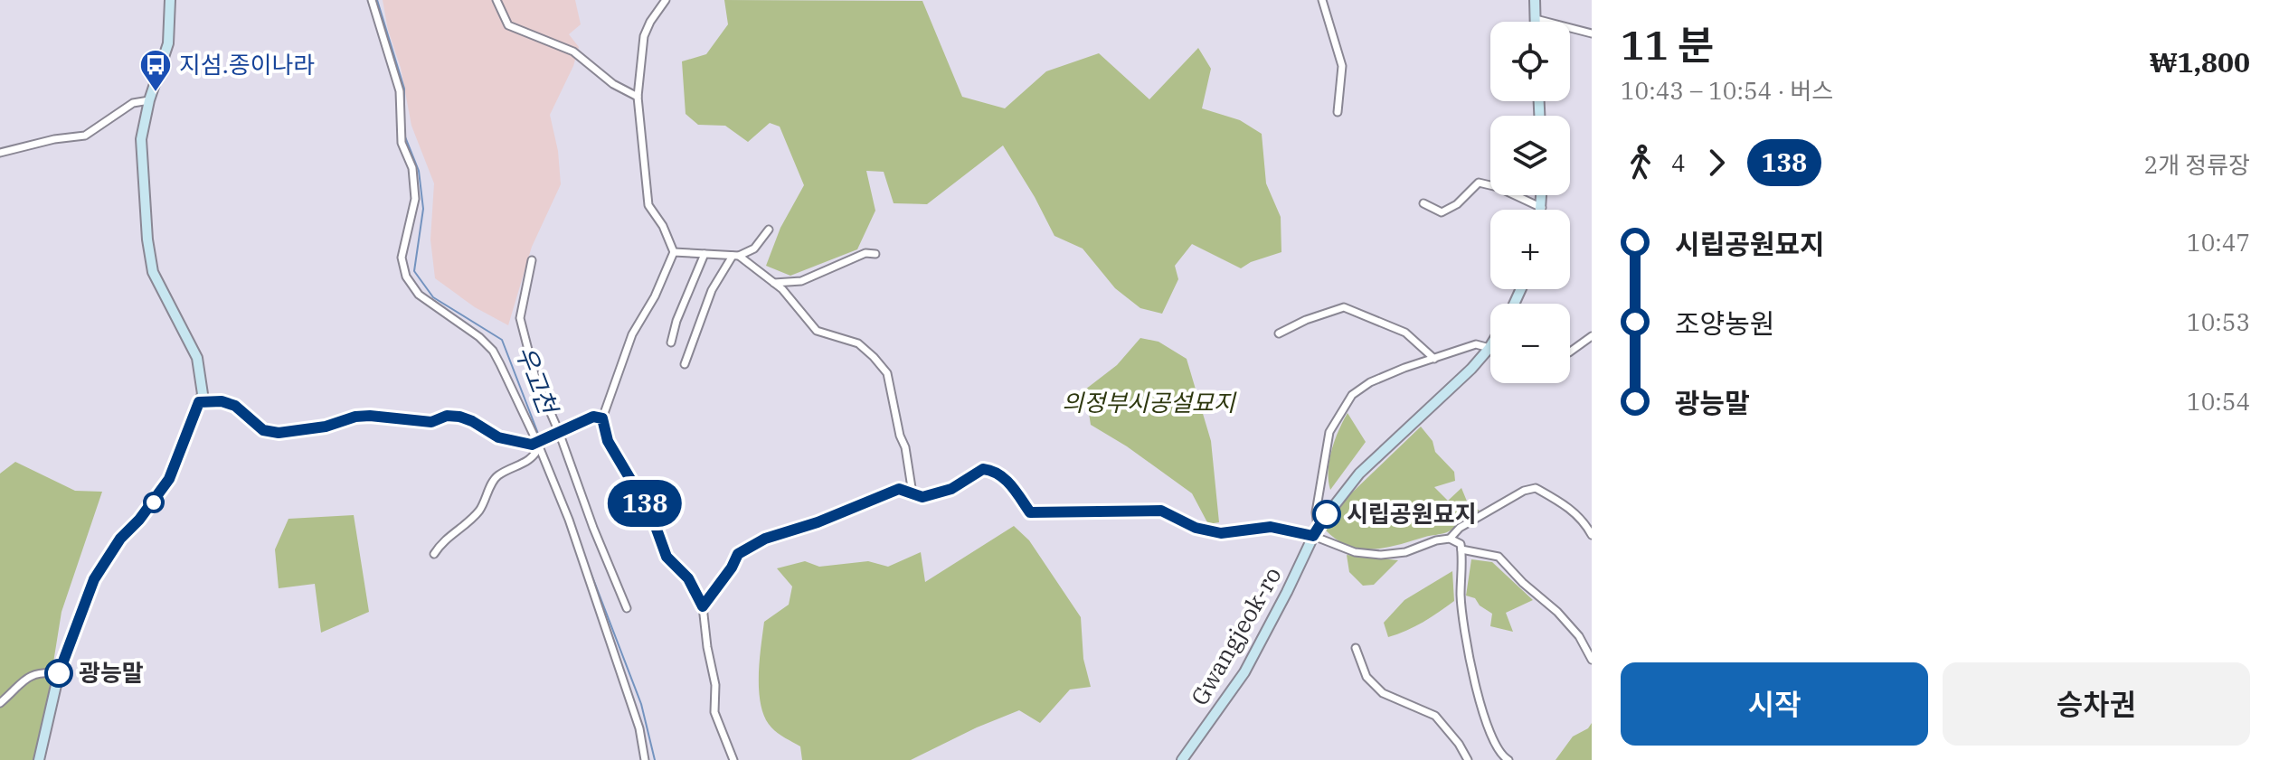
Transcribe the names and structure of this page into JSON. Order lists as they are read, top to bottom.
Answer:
{
  "streets": {
    "main road": ["Gwangjeok-ro"]
  },
  "water": ["우고천"],
  "parks": ["의정부시공설묘지"],
  "places": {
    "bus stop": ["지섬.종이나라"],
    "other": ["시립공원묘지", "광능말"]
  },
  "lines": ["bus line 138"],
  "page": {
    "on_map": "138",
    "heading": ["11 분", "10:43 – 10:54 · 버스", "₩1,800"],
    "map_buttons": ["+", "−"],
    "legs": ["4", "138", "2개 정류장"],
    "list": [
      {
        "name": "시립공원묘지",
        "value": "10:47"
      },
      {
        "name": "조양농원",
        "value": "10:53"
      },
      {
        "name": "광능말",
        "value": "10:54"
      }
    ],
    "buttons": ["시작", "승차권"]
  }
}
